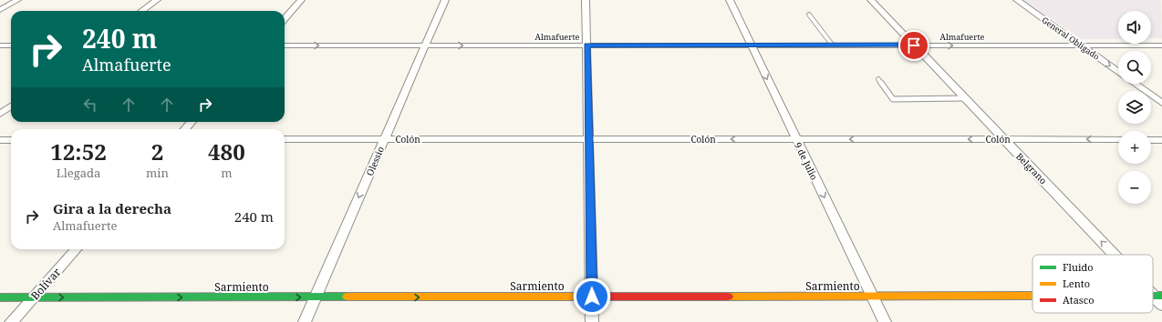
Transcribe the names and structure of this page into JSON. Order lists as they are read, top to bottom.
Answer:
{
  "streets": {
    "street": [
      "Almafuerte",
      "General Obligado",
      "Colón",
      "Olessio",
      "9 de Julio",
      "Belgrano",
      "Bolívar",
      "Sarmiento"
    ]
  },
  "crossings": [
    ["Almafuerte", "General Obligado"],
    ["Almafuerte", "Olessio"],
    ["Almafuerte", "9 de Julio"],
    ["Almafuerte", "Belgrano"],
    ["Colón", "Olessio"],
    ["Colón", "9 de Julio"],
    ["Colón", "Belgrano"],
    ["Olessio", "Sarmiento"],
    ["9 de Julio", "Sarmiento"],
    ["Bolívar", "Sarmiento"]
  ],
  "one_way": [
    "Almafuerte",
    "Colón",
    "Olessio",
    "9 de Julio",
    "Belgrano",
    "Sarmiento"
  ],
  "legend": ["Fluido", "Lento", "Atasco"],
  "page": {
    "map_buttons": ["+", "−"],
    "turn": ["240 m", "Almafuerte"],
    "eta": [
      "12:52",
      "Llegada",
      "2",
      "min",
      "480",
      "m"
    ],
    "list": [
      {
        "name": "Gira a la derecha",
        "note": "Almafuerte",
        "value": "240 m"
      }
    ]
  }
}
